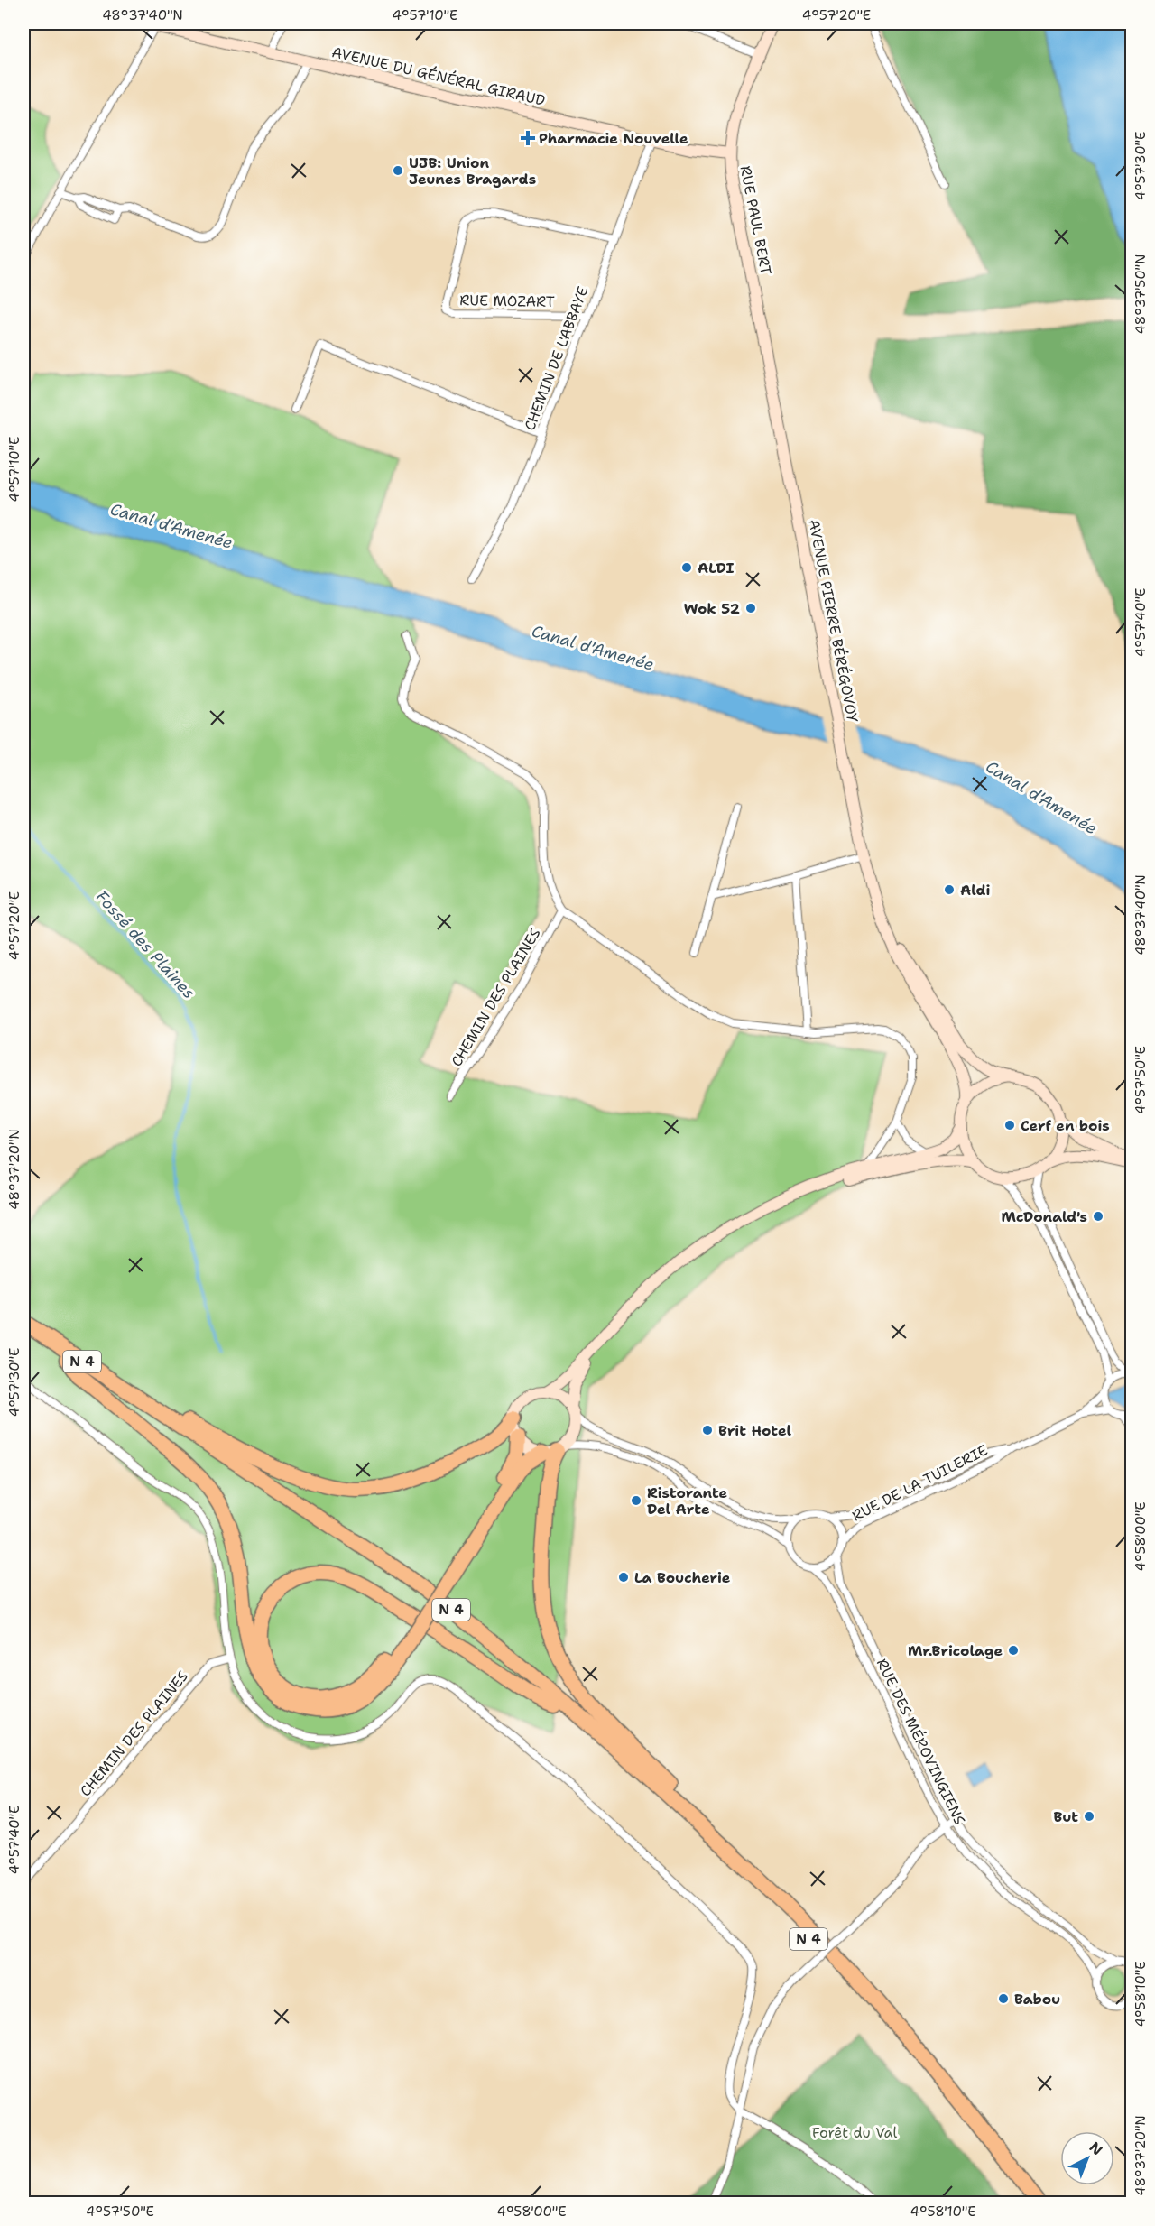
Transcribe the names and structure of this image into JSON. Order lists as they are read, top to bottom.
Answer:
{
  "streets": {
    "highway": ["N 4"],
    "main road": ["AVENUE DU GÉNÉRAL GIRAUD", "RUE PAUL BERT", "AVENUE PIERRE BÉRÉGOVOY"],
    "street": [
      "RUE MOZART",
      "CHEMIN DE L'ABBAYE",
      "CHEMIN DES PLAINES",
      "RUE DE LA TUILERIE",
      "RUE DES MÉROVINGIENS"
    ]
  },
  "crossings": [
    ["AVENUE DU GÉNÉRAL GIRAUD", "RUE PAUL BERT"],
    ["AVENUE DU GÉNÉRAL GIRAUD", "CHEMIN DE L'ABBAYE"],
    ["RUE PAUL BERT", "AVENUE PIERRE BÉRÉGOVOY"],
    ["RUE MOZART", "CHEMIN DE L'ABBAYE"],
    ["RUE DE LA TUILERIE", "RUE DES MÉROVINGIENS"]
  ],
  "water": ["Canal d'Amenée", "Fossé des Plaines"],
  "parks": ["Forêt du Val"],
  "places": {
    "health": ["Pharmacie Nouvelle"],
    "other": [
      "UJB: Union Jeunes Bragards",
      "ALDI",
      "Wok 52",
      "Aldi",
      "Cerf en bois",
      "McDonald's",
      "Brit Hotel",
      "Ristorante Del Arte",
      "La Boucherie",
      "Mr.Bricolage",
      "But",
      "Babou"
    ]
  },
  "north": "top right",
  "coordinates": [
    "48°37'40\"N",
    "4°57'10\"E",
    "4°57'20\"E",
    "4°57'30\"E",
    "48°37'50\"N",
    "4°57'40\"E",
    "4°57'50\"E",
    "48°37'20\"N",
    "4°58'00\"E",
    "4°58'10\"E"
  ]
}
